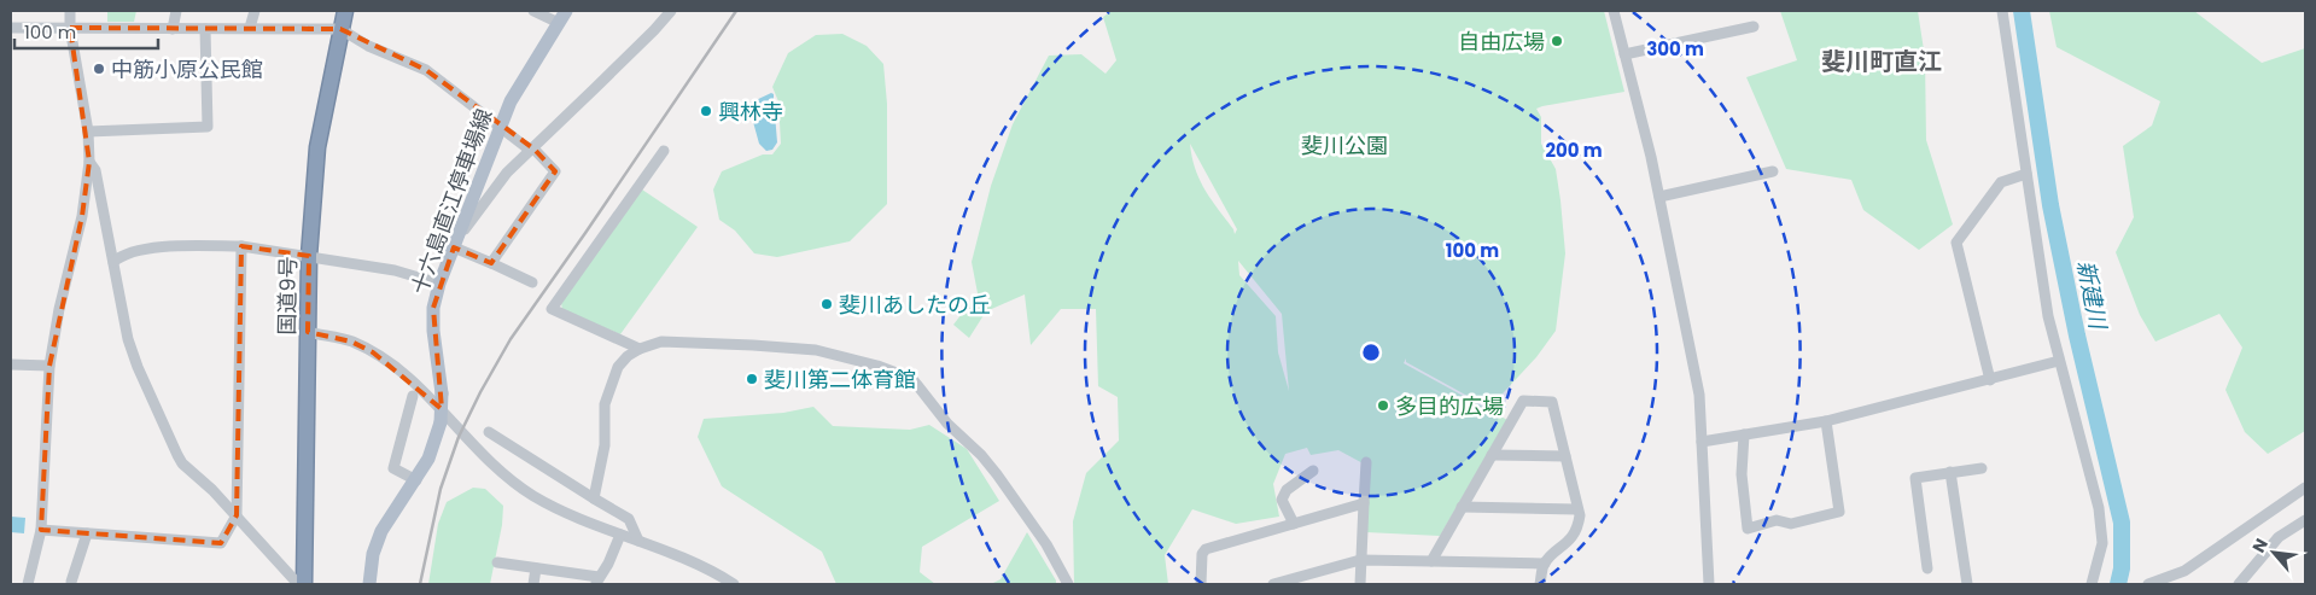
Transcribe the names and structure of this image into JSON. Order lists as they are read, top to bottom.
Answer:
{
  "streets": {
    "highway": ["国道9号"],
    "main road": ["十六島直江停車場線"]
  },
  "districts": ["斐川町直江"],
  "water": ["新建川"],
  "parks": ["斐川公園"],
  "places": [
    "自由広場",
    "中筋小原公民館",
    "興林寺",
    "斐川あしたの丘",
    "斐川第二体育館",
    "多目的広場"
  ],
  "scale_bar": "100 m",
  "north": "top left",
  "rings": ["300 m", "200 m", "100 m"]
}
